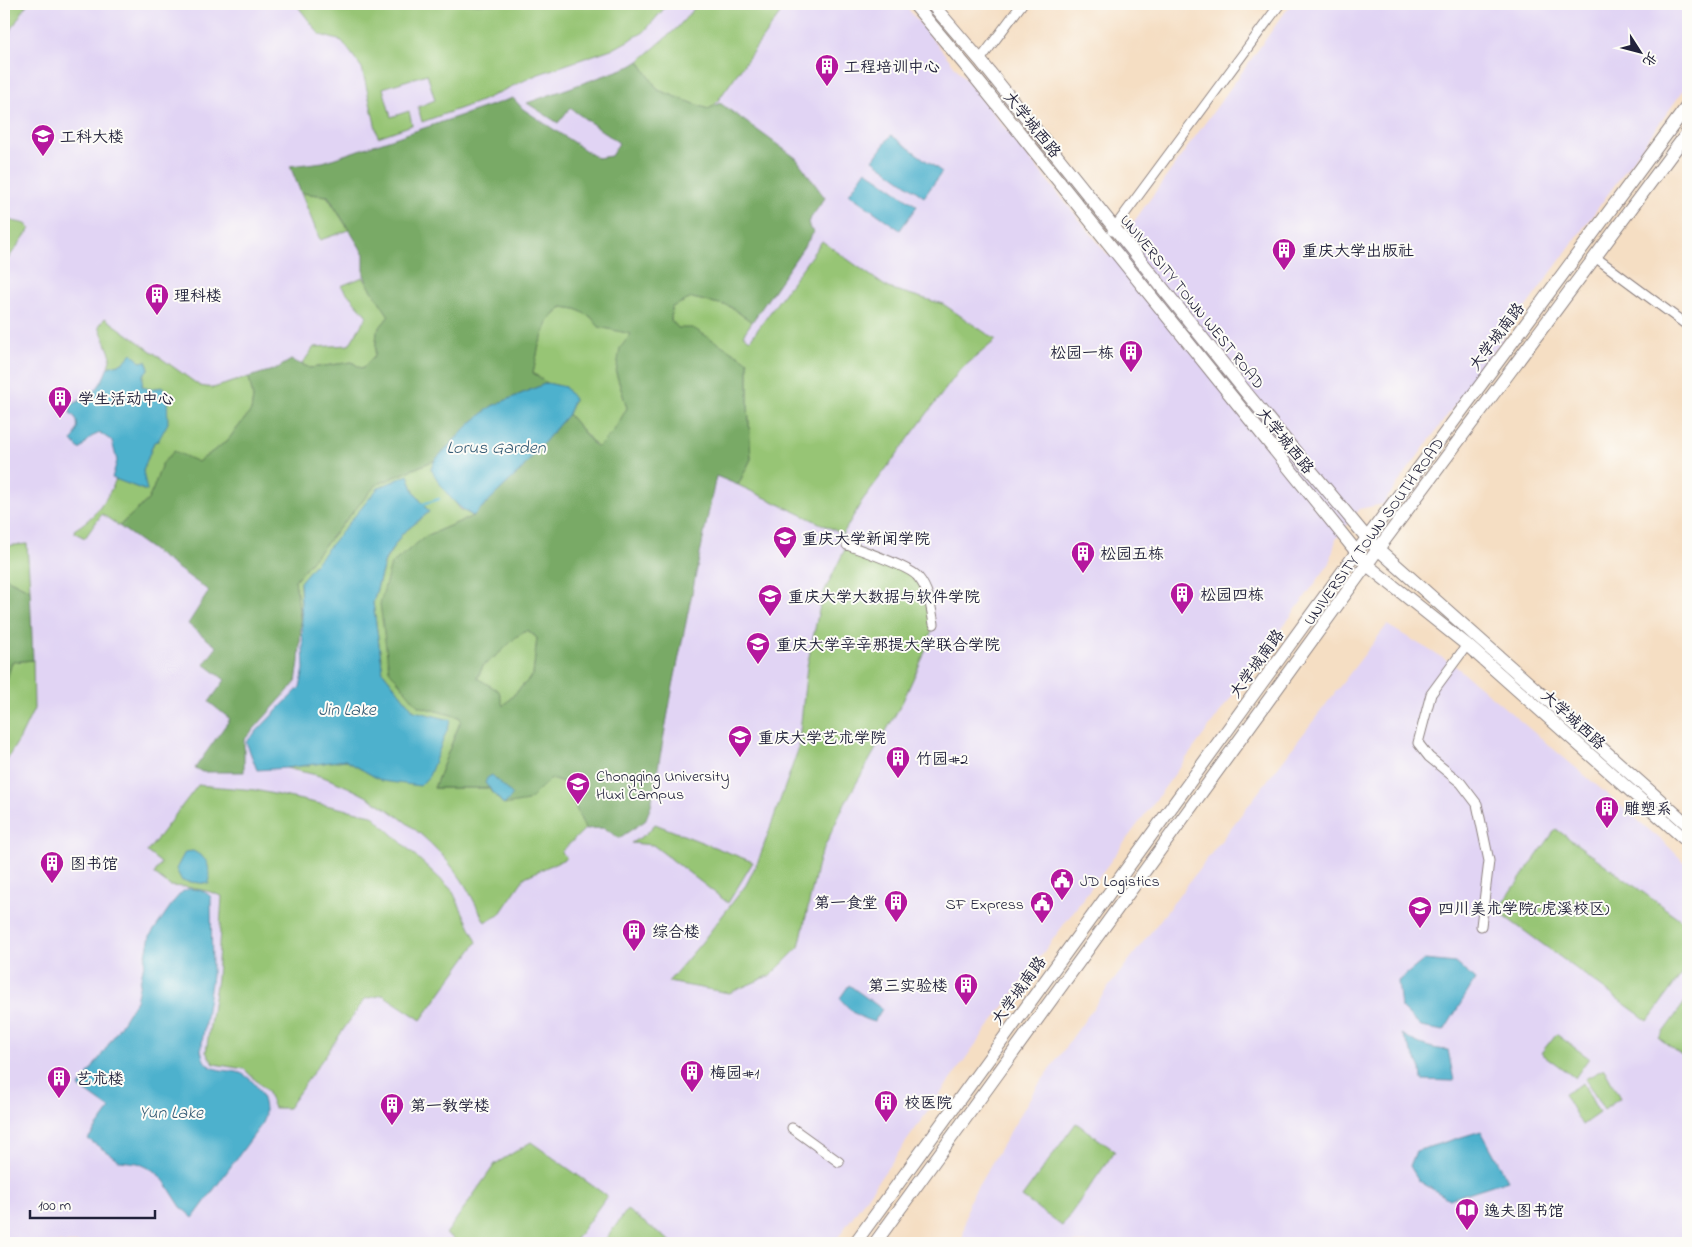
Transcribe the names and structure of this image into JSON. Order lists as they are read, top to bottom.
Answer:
{
  "streets": {
    "main road": [
      "大学城西路",
      "UNIVERSITY TOWN WEST ROAD",
      "大学城南路",
      "UNIVERSITY TOWN SOUTH ROAD"
    ]
  },
  "crossings": [
    ["大学城西路", "大学城南路"],
    ["大学城西路", "UNIVERSITY TOWN SOUTH ROAD"],
    ["UNIVERSITY TOWN WEST ROAD", "大学城南路"],
    ["UNIVERSITY TOWN WEST ROAD", "UNIVERSITY TOWN SOUTH ROAD"]
  ],
  "water": ["Lorus Garden", "Jin Lake", "Yun Lake"],
  "places": {
    "building": [
      "工程培训中心",
      "重庆大学出版社",
      "理科楼",
      "松园一栋",
      "学生活动中心",
      "松园五栋",
      "松园四栋",
      "竹园#2",
      "雕塑系",
      "图书馆",
      "第一食堂",
      "综合楼",
      "第三实验楼",
      "梅园#1",
      "艺术楼",
      "校医院",
      "第一教学楼"
    ],
    "school or university": [
      "工科大楼",
      "重庆大学新闻学院",
      "重庆大学大数据与软件学院",
      "重庆大学辛辛那提大学联合学院",
      "重庆大学艺术学院",
      "Chongqing University Huxi Campus",
      "四川美术学院(虎溪校区)"
    ],
    "public building": ["JD Logistics", "SF Express"],
    "library": ["逸夫图书馆"]
  },
  "scale_bar": "100 m",
  "north": "bottom right"
}
